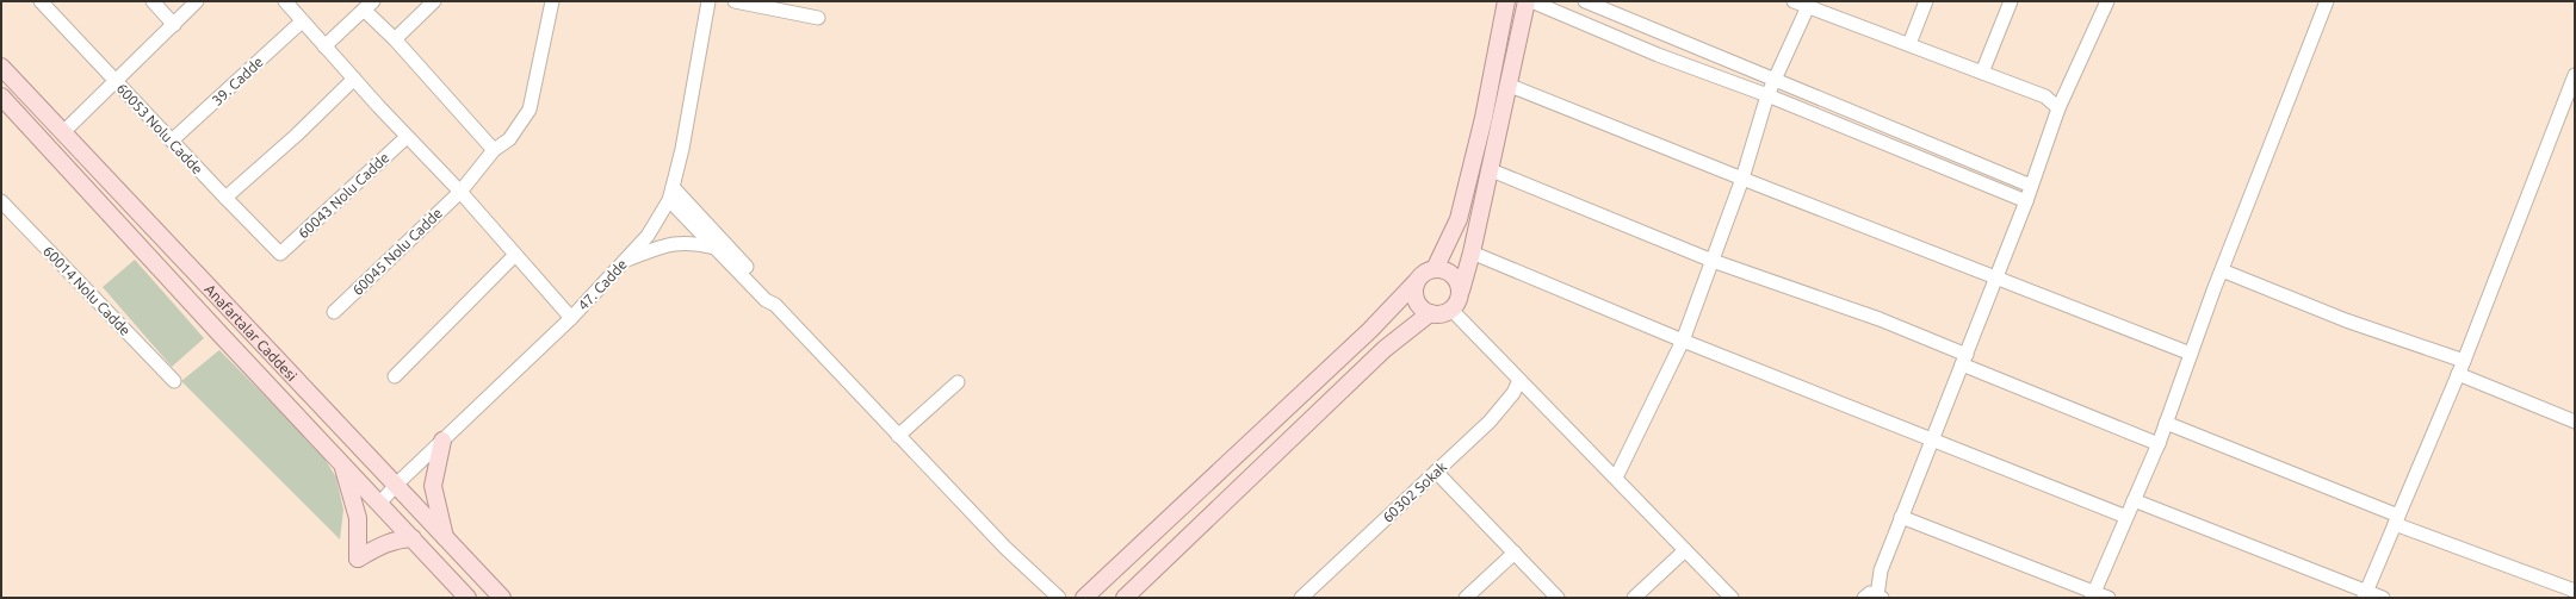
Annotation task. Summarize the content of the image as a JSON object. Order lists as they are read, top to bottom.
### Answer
{
  "streets": {
    "main road": ["Anafartalar Caddesi"],
    "street": [
      "39. Cadde",
      "60053 Nolu Cadde",
      "60043 Nolu Cadde",
      "60045 Nolu Cadde",
      "47. Cadde",
      "60014 Nolu Cadde",
      "60302 Sokak"
    ]
  },
  "crossings": [
    ["39. Cadde", "60053 Nolu Cadde"],
    ["60053 Nolu Cadde", "60043 Nolu Cadde"],
    ["47. Cadde", "Anafartalar Caddesi"]
  ]
}
